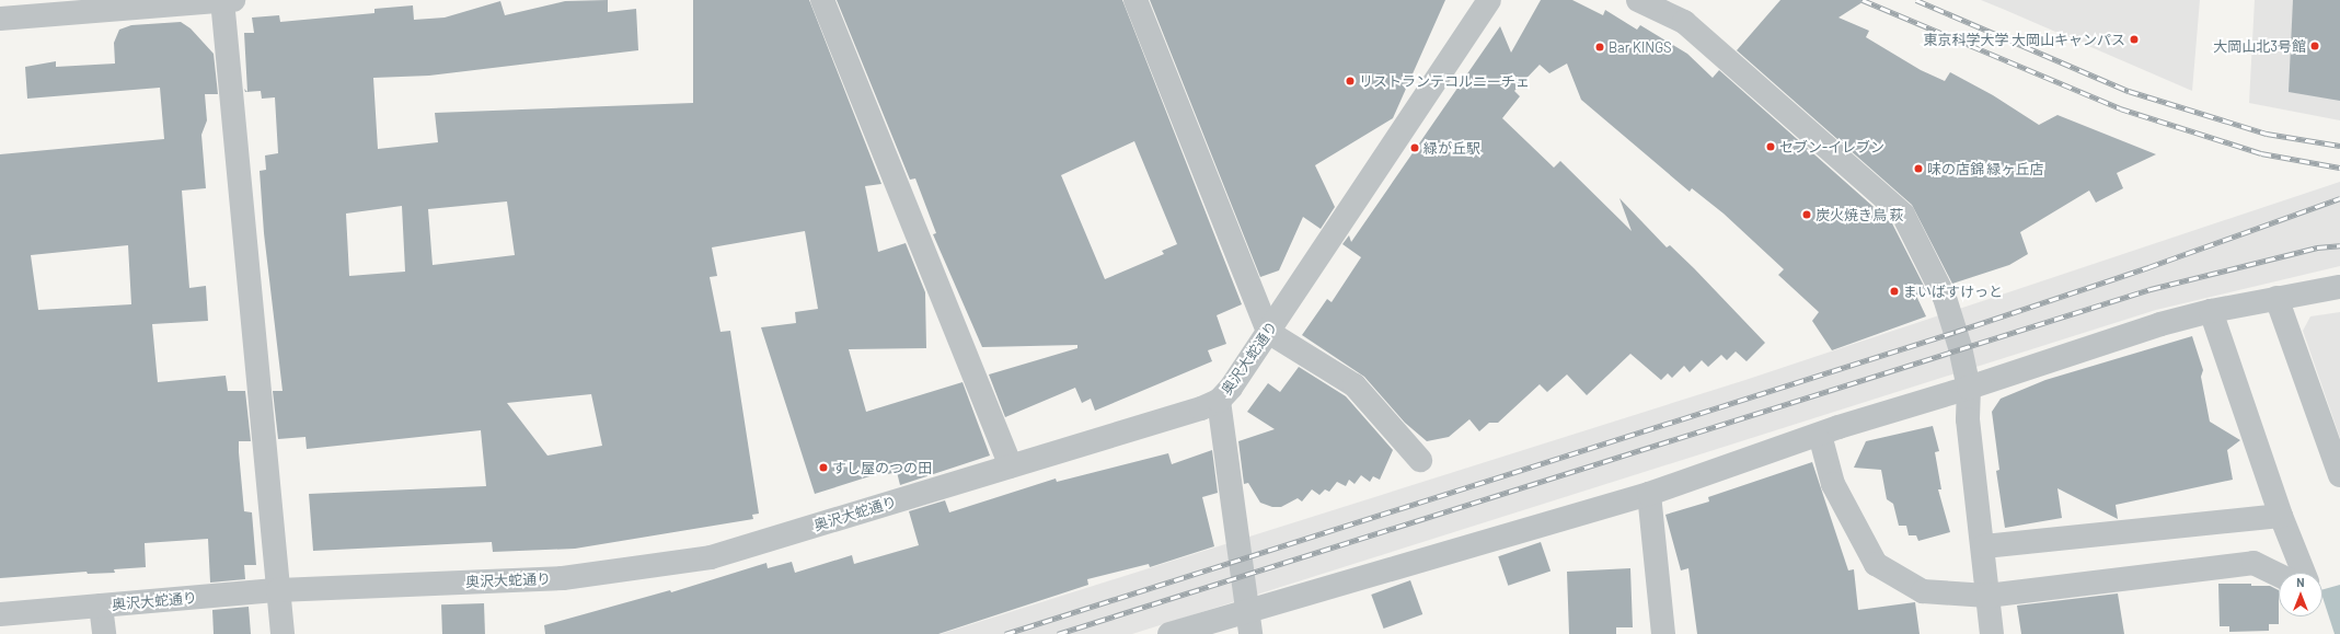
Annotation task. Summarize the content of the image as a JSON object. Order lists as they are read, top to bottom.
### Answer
{
  "streets": {
    "street": ["奥沢大蛇通り"]
  },
  "places": [
    "東京科学大学 大岡山キャンパス",
    "大岡山北3号館",
    "Bar KINGS",
    "リストランテコルニーチェ",
    "セブン-イレブン",
    "緑が丘駅",
    "味の店錦 緑ヶ丘店",
    "炭火焼き鳥 萩",
    "まいばすけっと",
    "すし屋のつの田"
  ],
  "north": "top"
}
